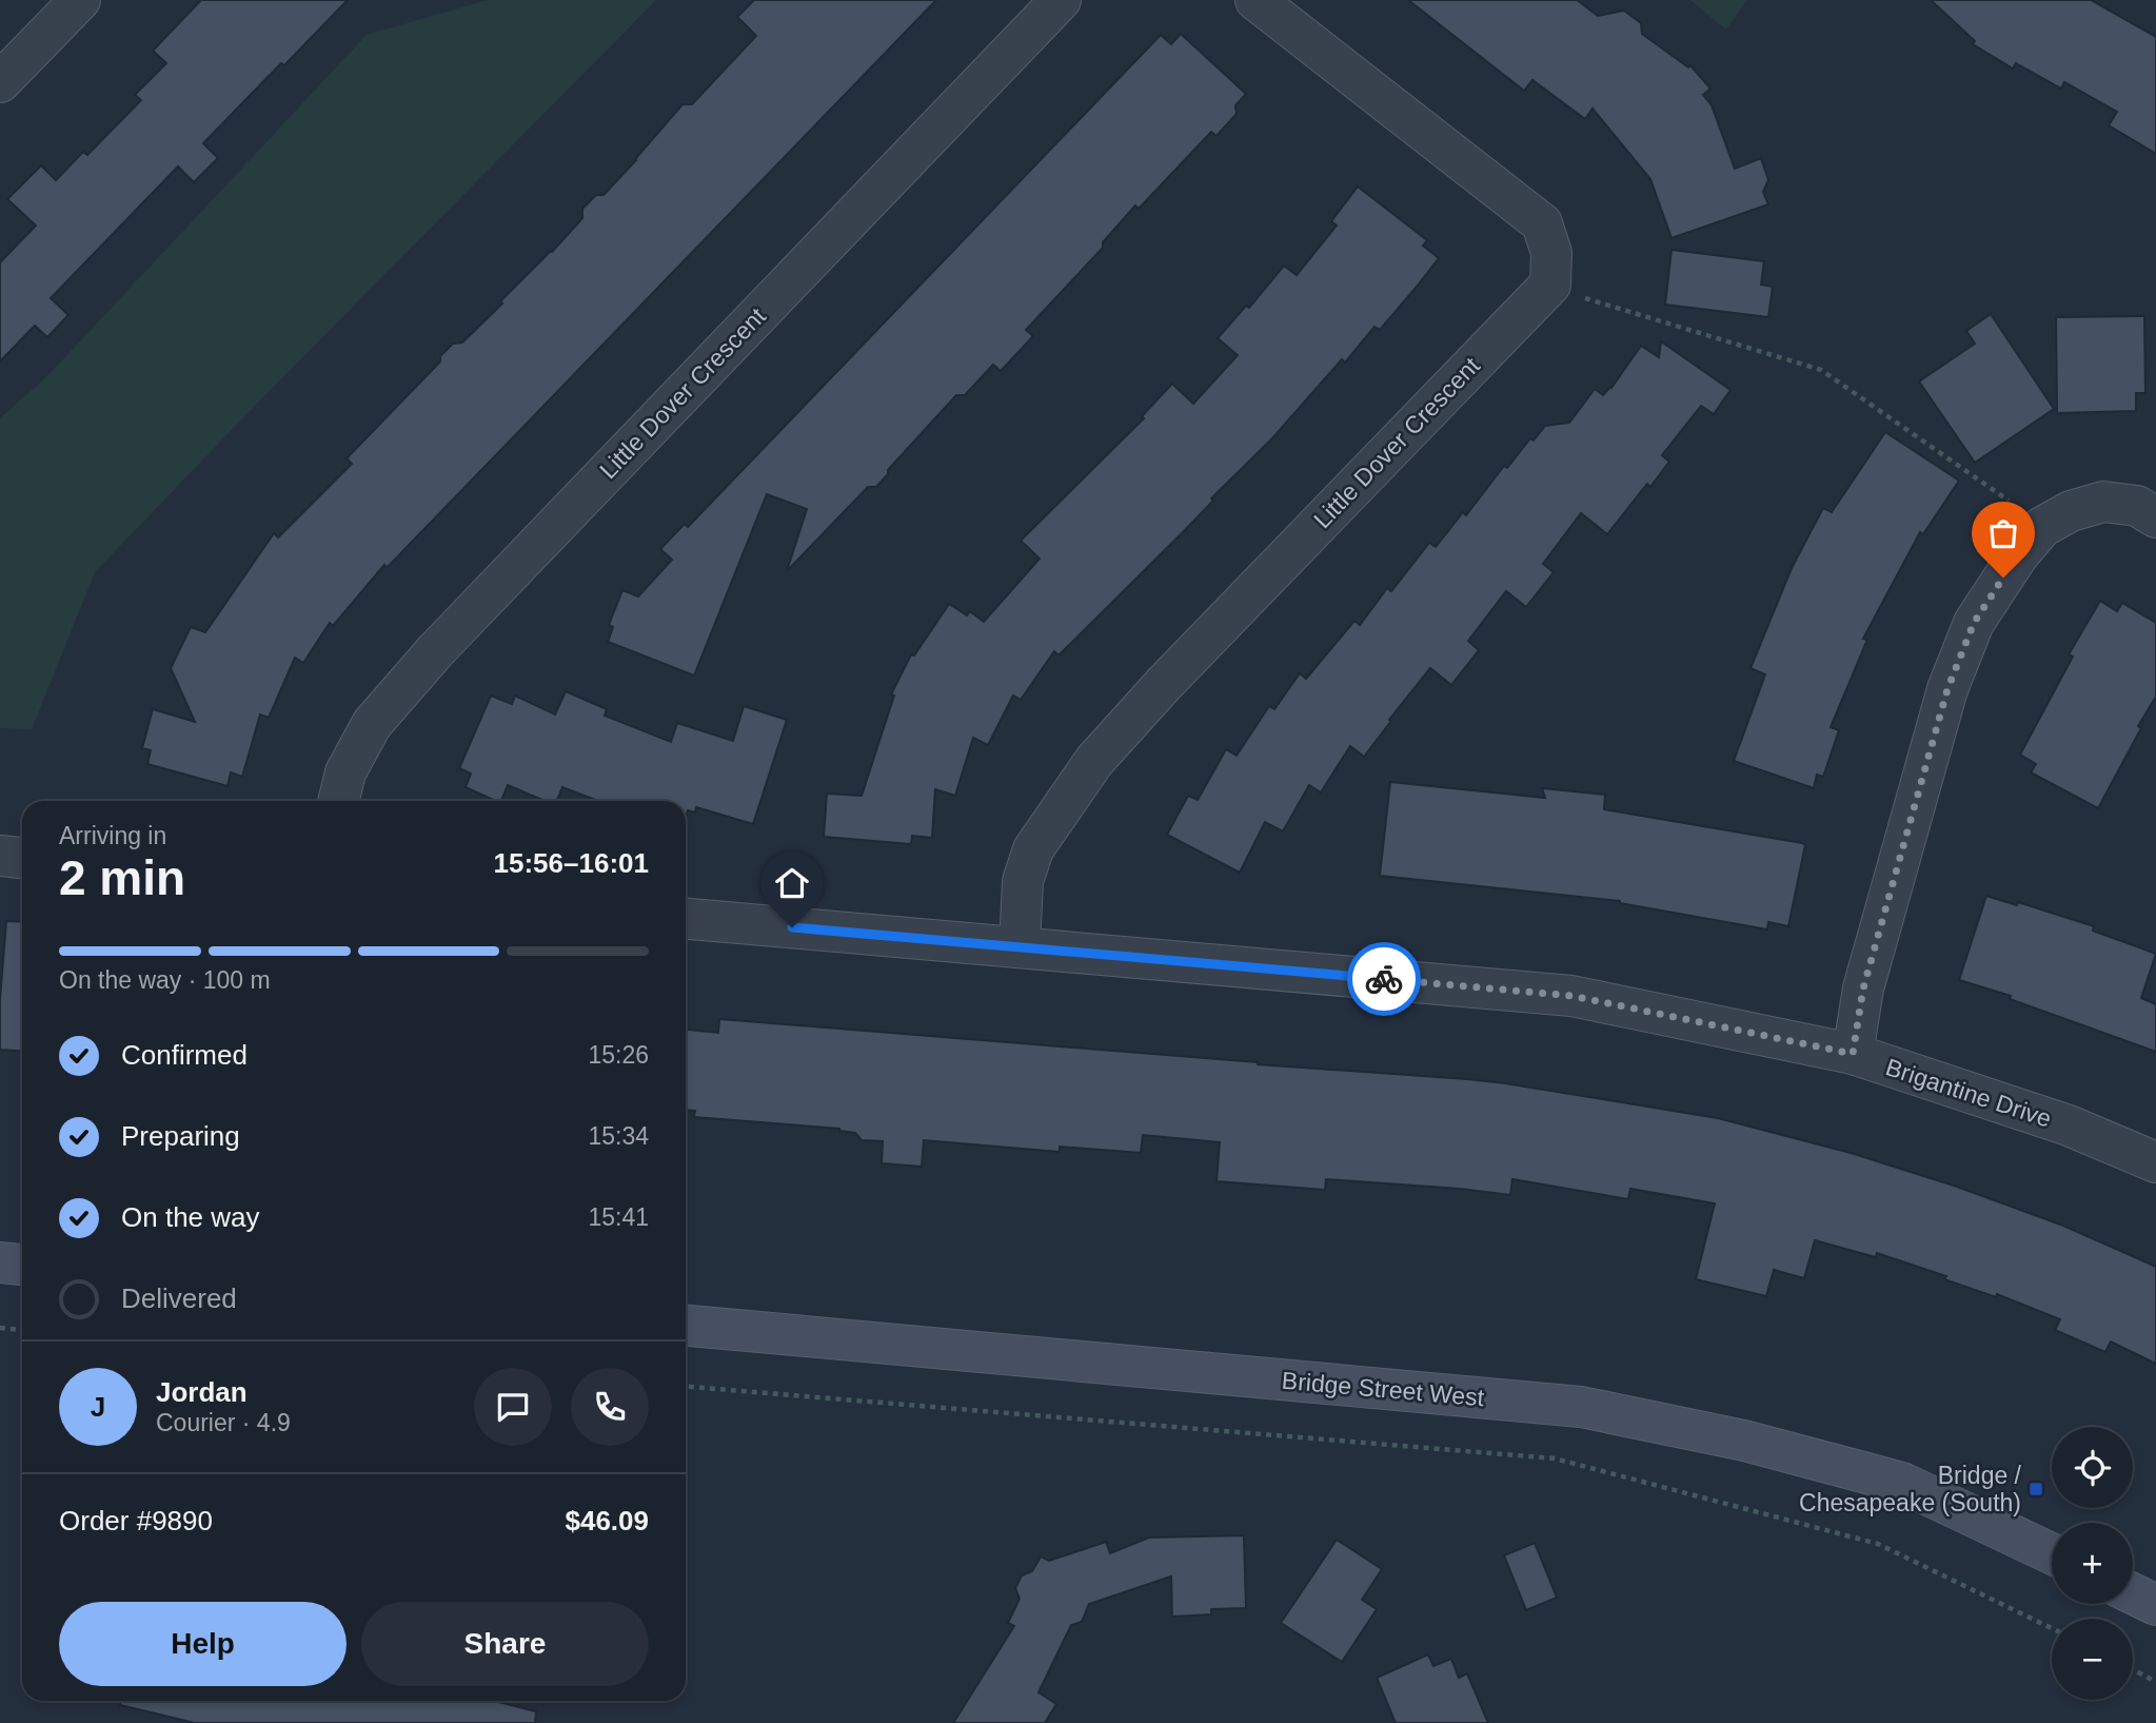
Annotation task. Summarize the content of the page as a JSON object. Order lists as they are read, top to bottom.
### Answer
{
  "streets": {
    "main road": ["Bridge Street West"],
    "street": ["Little Dover Crescent", "Brigantine Drive"]
  },
  "crossings": [
    ["Little Dover Crescent", "Brigantine Drive"]
  ],
  "places": {
    "transit": ["Bridge / Chesapeake (South)"]
  },
  "page": {
    "heading": ["2 min", "Arriving in", "15:56–16:01"],
    "panel": [
      "Jordan",
      "Courier · 4.9",
      "Order #9890",
      "$46.09"
    ],
    "bar": "On the way · 100 m",
    "list": [
      ["Confirmed", "15:26"],
      ["Preparing", "15:34"],
      ["On the way", "15:41"],
      "Delivered"
    ],
    "round": "J",
    "map_buttons": ["+", "−"],
    "buttons": ["Help", "Share"]
  }
}
